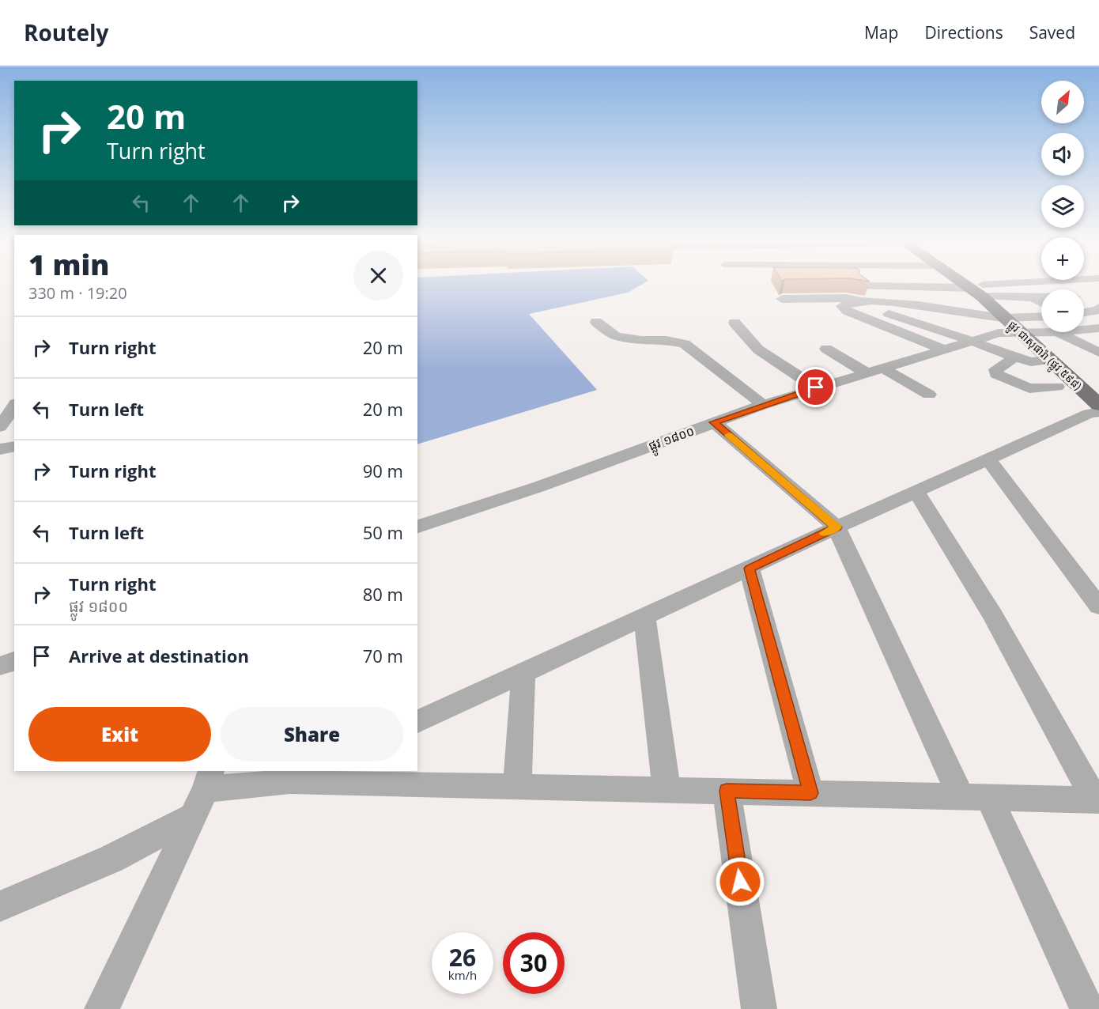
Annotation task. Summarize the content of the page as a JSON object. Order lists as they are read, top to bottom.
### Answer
{
  "streets": {
    "main road": ["ផ្លូវ ជាសុផារ៉ា (ផ្លូវ ៥៩៨)"],
    "street": ["ផ្លូវ ១៨០០"]
  },
  "crossings": [
    ["ផ្លូវ ជាសុផារ៉ា (ផ្លូវ ៥៩៨)", "ផ្លូវ ១៨០០"]
  ],
  "north": "top right",
  "page": {
    "header": "Routely",
    "nav": ["Map", "Directions", "Saved"],
    "map_buttons": ["+", "−"],
    "turn": ["20 m", "Turn right"],
    "heading": ["1 min", "330 m · 19:20"],
    "list": [
      {
        "name": "Turn right",
        "value": "20 m"
      },
      {
        "name": "Turn left",
        "value": "20 m"
      },
      {
        "name": "Turn right",
        "value": "90 m"
      },
      {
        "name": "Turn left",
        "value": "50 m"
      },
      {
        "name": "Turn right",
        "note": "ផ្លូវ ១៨០០",
        "value": "80 m"
      },
      {
        "name": "Arrive at destination",
        "value": "70 m"
      }
    ],
    "buttons": ["Exit", "Share"],
    "speed": "26 km/h",
    "limit": "30"
  }
}
